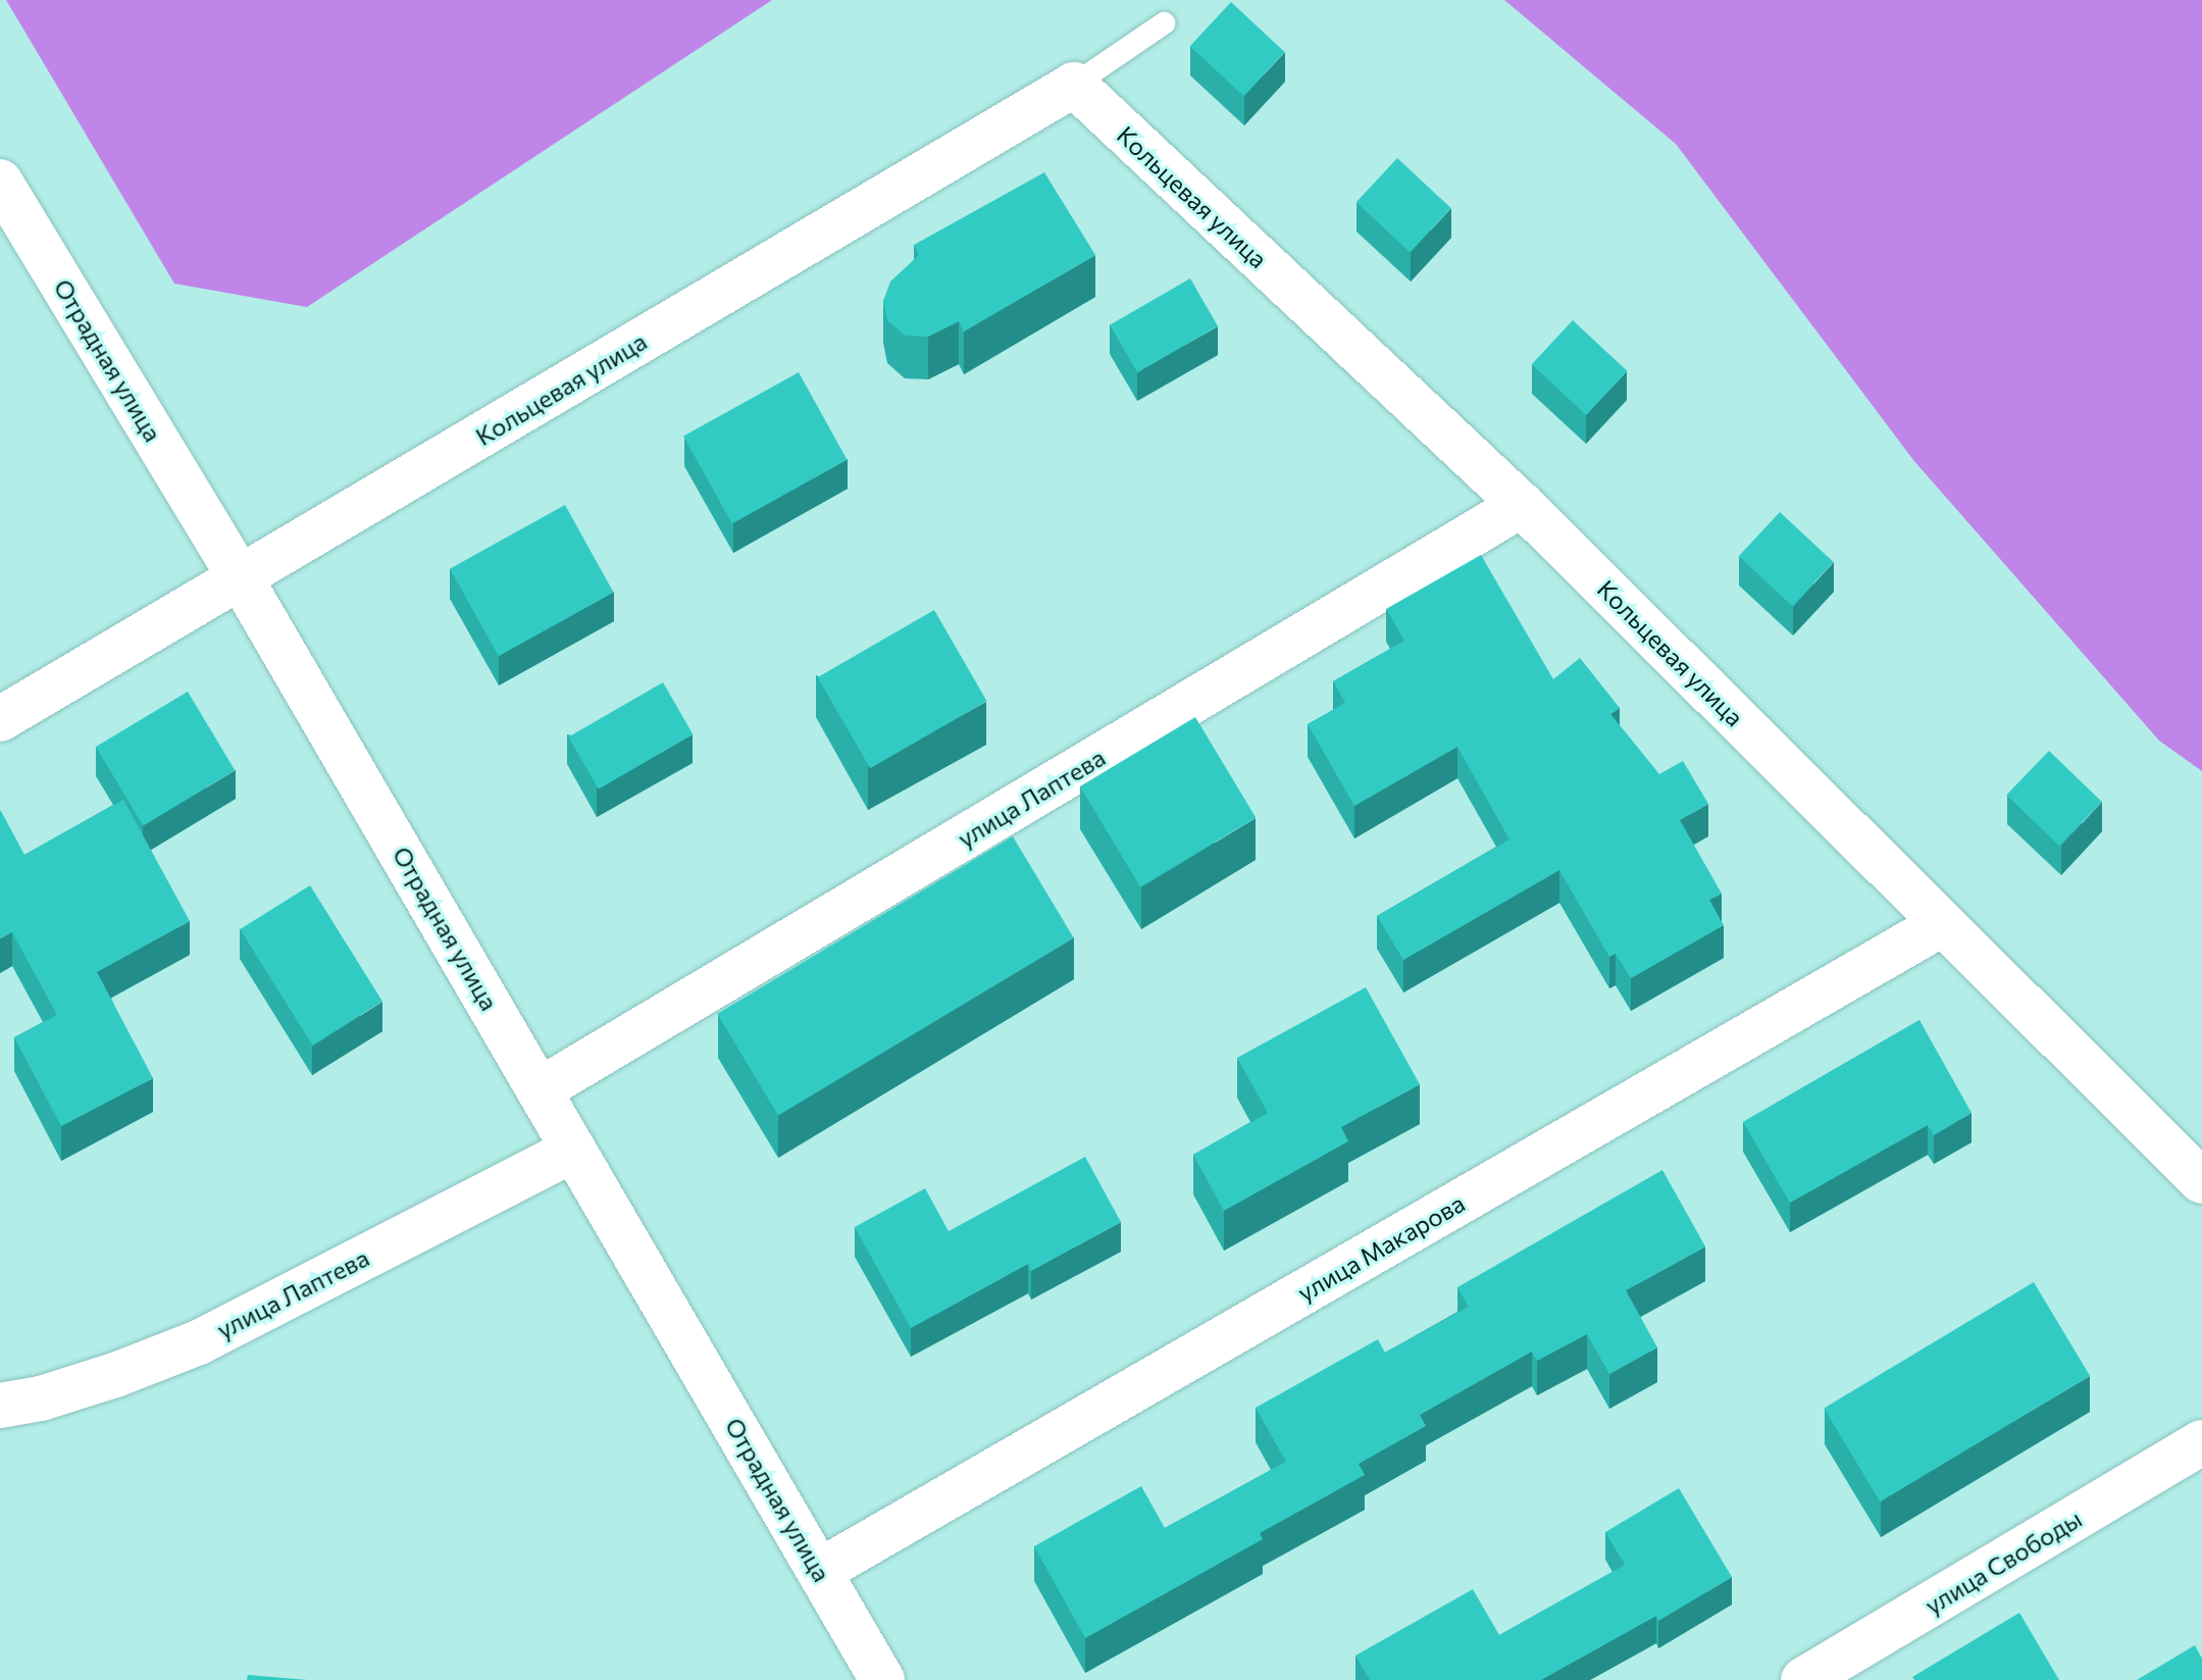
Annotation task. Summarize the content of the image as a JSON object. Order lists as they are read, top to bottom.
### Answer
{
  "streets": {
    "street": [
      "Кольцевая улица",
      "Отрадная улица",
      "улица Лаптева",
      "улица Макарова",
      "улица Свободы"
    ]
  },
  "crossings": [
    ["Кольцевая улица", "Отрадная улица"],
    ["Кольцевая улица", "улица Лаптева"],
    ["Кольцевая улица", "улица Макарова"],
    ["Отрадная улица", "улица Лаптева"],
    ["Отрадная улица", "улица Макарова"]
  ]
}
